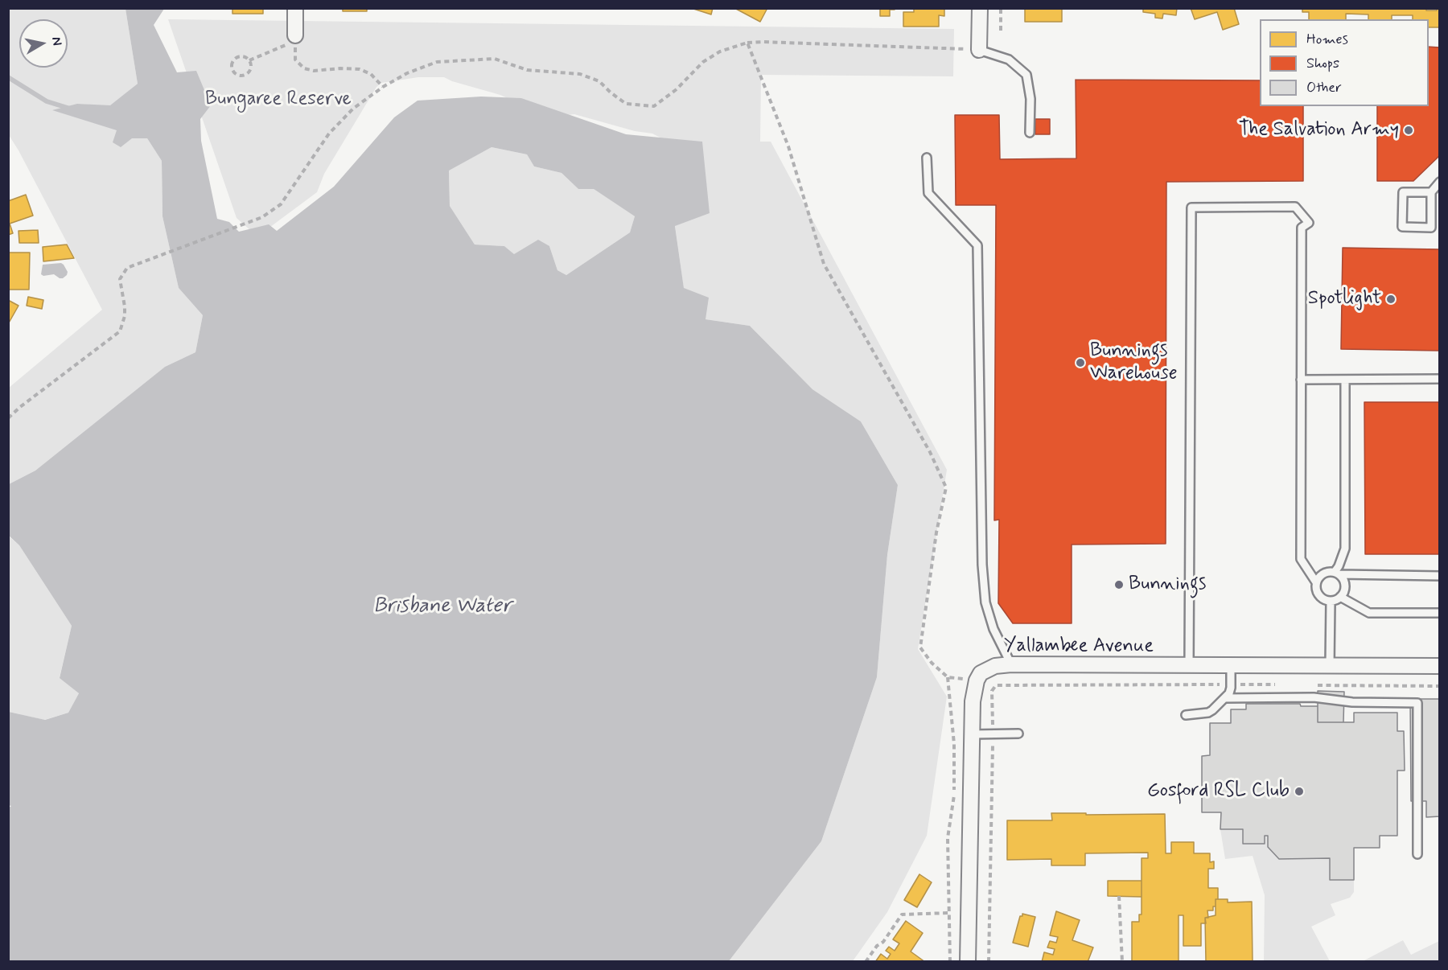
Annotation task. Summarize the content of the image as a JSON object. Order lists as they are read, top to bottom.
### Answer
{
  "streets": {
    "street": ["Yallambee Avenue"]
  },
  "water": ["Brisbane Water"],
  "parks": ["Bungaree Reserve"],
  "places": [
    "The Salvation Army",
    "Spotlight",
    "Bunnings Warehouse",
    "Bunnings",
    "Gosford RSL Club"
  ],
  "legend": ["Homes", "Shops", "Other"],
  "north": "right"
}
